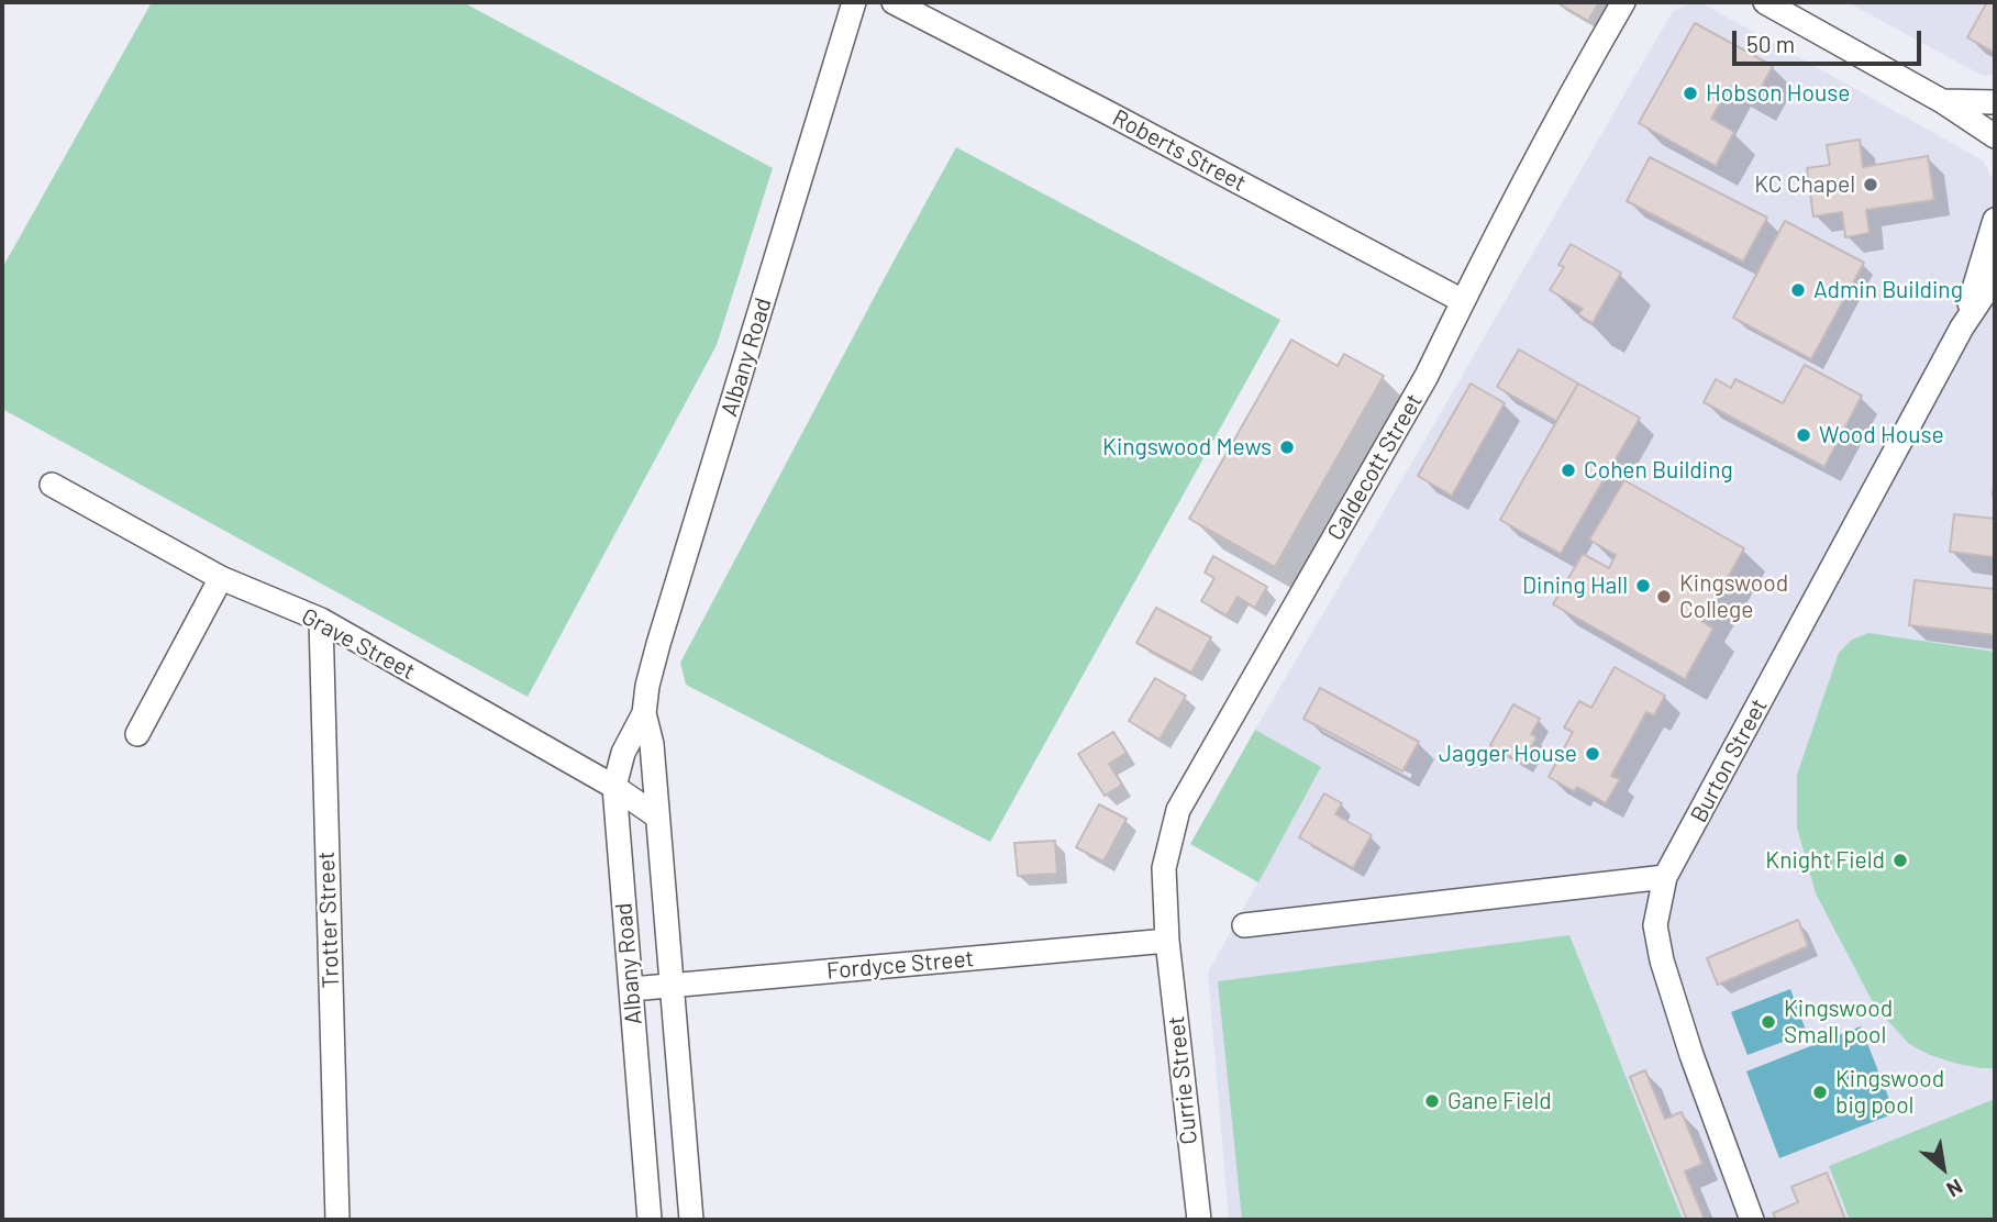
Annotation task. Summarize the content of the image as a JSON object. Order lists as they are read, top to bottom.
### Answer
{
  "streets": {
    "street": [
      "Roberts Street",
      "Albany Road",
      "Caldecott Street",
      "Grave Street",
      "Burton Street",
      "Trotter Street",
      "Fordyce Street",
      "Currie Street"
    ]
  },
  "crossings": [
    ["Roberts Street", "Caldecott Street"],
    ["Albany Road", "Grave Street"],
    ["Albany Road", "Fordyce Street"],
    ["Caldecott Street", "Fordyce Street"],
    ["Caldecott Street", "Currie Street"],
    ["Grave Street", "Trotter Street"],
    ["Fordyce Street", "Currie Street"]
  ],
  "places": [
    "Hobson House",
    "KC Chapel",
    "Admin Building",
    "Wood House",
    "Kingswood Mews",
    "Cohen Building",
    "Dining Hall",
    "Kingswood College",
    "Jagger House",
    "Knight Field",
    "Kingswood Small pool",
    "Kingswood big pool",
    "Gane Field"
  ],
  "scale_bar": "50 m",
  "north": "bottom right"
}
